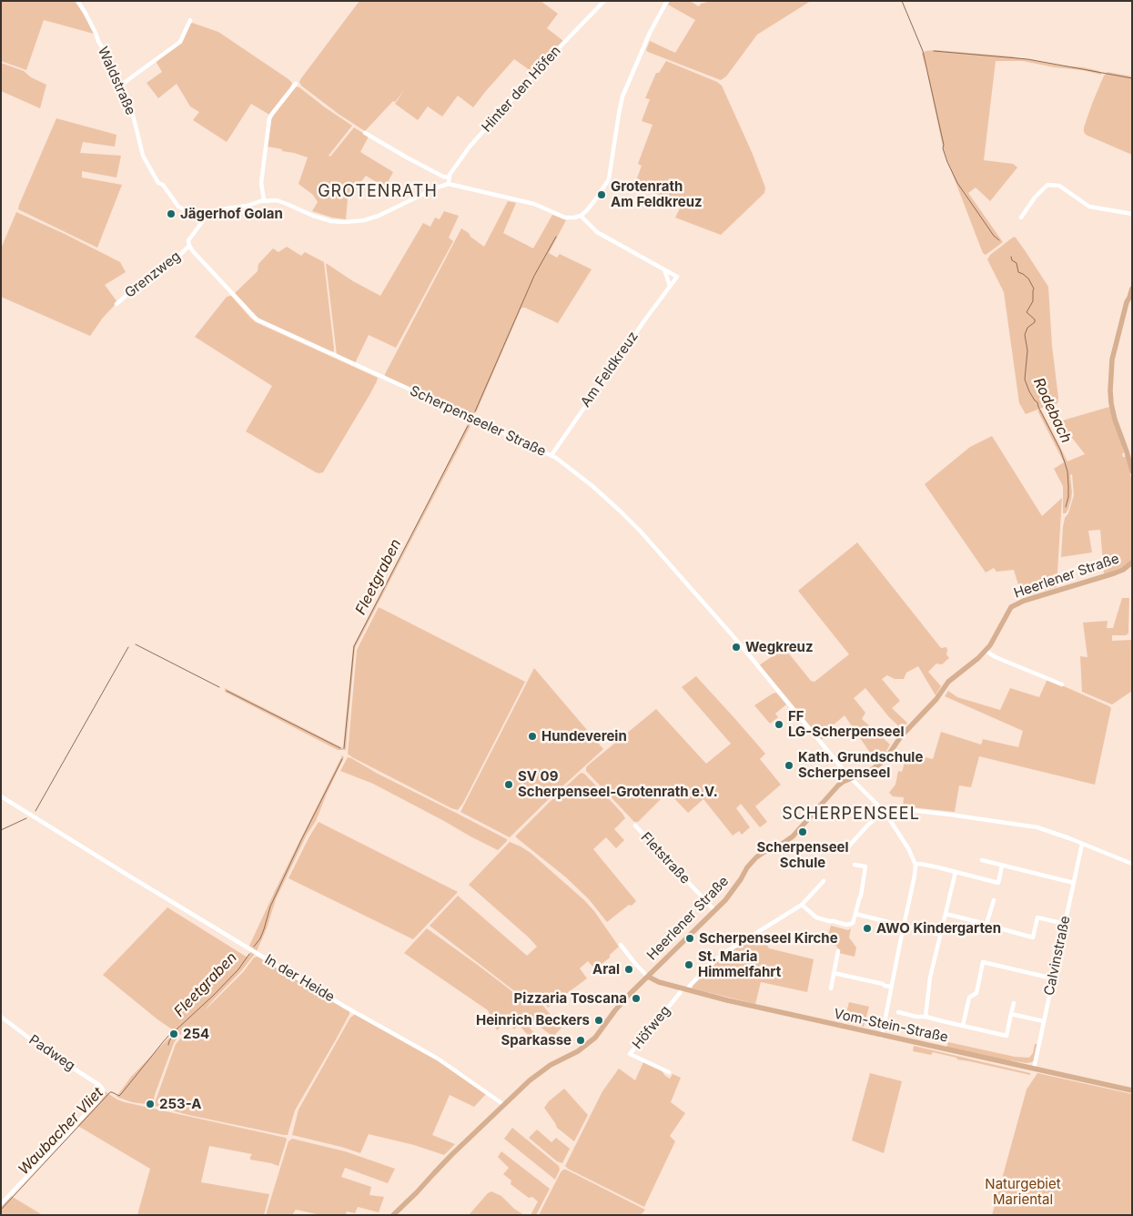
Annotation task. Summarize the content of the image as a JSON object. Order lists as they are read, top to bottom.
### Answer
{
  "streets": {
    "main road": ["Heerlener Straße", "Vom-Stein-Straße"],
    "street": [
      "Waldstraße",
      "Hinter den Höfen",
      "Grenzweg",
      "Am Feldkreuz",
      "Scherpenseeler Straße",
      "Fletstraße",
      "Calvinstraße",
      "In der Heide",
      "Höfweg",
      "Padweg"
    ]
  },
  "crossings": [
    ["Grenzweg", "Scherpenseeler Straße"],
    ["Am Feldkreuz", "Scherpenseeler Straße"],
    ["Scherpenseeler Straße", "Heerlener Straße"],
    ["Heerlener Straße", "Fletstraße"],
    ["Heerlener Straße", "In der Heide"],
    ["Heerlener Straße", "Vom-Stein-Straße"],
    ["Calvinstraße", "Vom-Stein-Straße"],
    ["Vom-Stein-Straße", "Höfweg"]
  ],
  "districts": ["GROTENRATH", "SCHERPENSEEL"],
  "water": ["Rodebach", "Fleetgraben", "Waubacher Vliet"],
  "parks": ["Naturgebiet Mariental"],
  "places": [
    "Grotenrath Am Feldkreuz",
    "Jägerhof Golan",
    "Wegkreuz",
    "FF LG-Scherpenseel",
    "Hundeverein",
    "Kath. Grundschule Scherpenseel",
    "SV 09 Scherpenseel-Grotenrath e.V.",
    "Scherpenseel Schule",
    "AWO Kindergarten",
    "Scherpenseel Kirche",
    "St. Maria Himmelfahrt",
    "Aral",
    "Pizzaria Toscana",
    "Heinrich Beckers",
    "254",
    "Sparkasse",
    "253-A"
  ]
}
